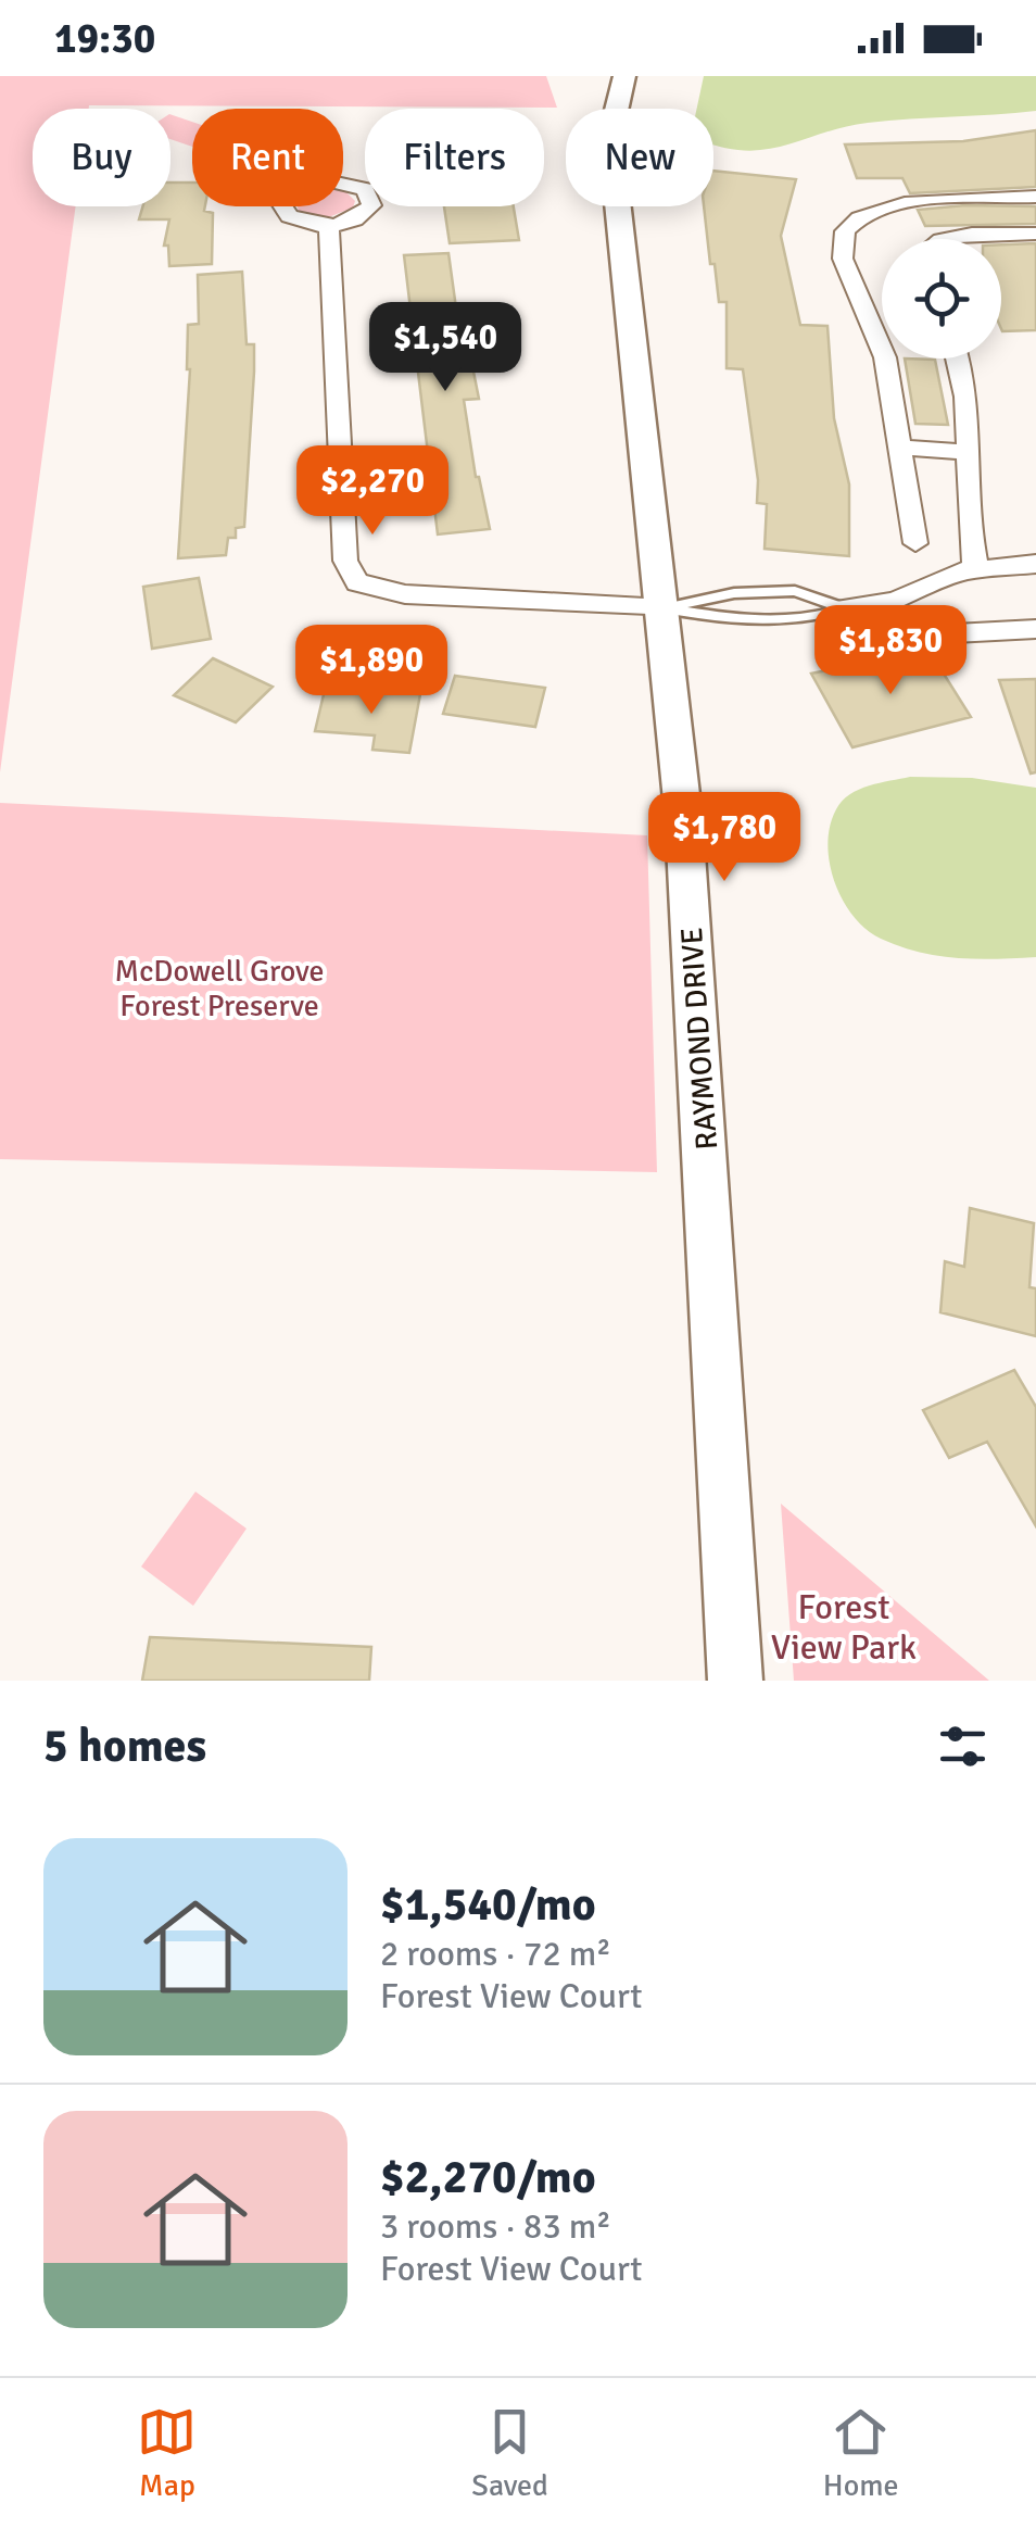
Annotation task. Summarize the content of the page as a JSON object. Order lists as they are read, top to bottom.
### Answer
{
  "streets": {
    "street": ["RAYMOND DRIVE"]
  },
  "parks": ["McDowell Grove Forest Preserve", "Forest View Park"],
  "page": {
    "status": "19:30",
    "chip": [
      "Buy",
      "Rent",
      "Filters",
      "New"
    ],
    "price": [
      "$1,540",
      "$2,270",
      "$1,830",
      "$1,890",
      "$1,780"
    ],
    "heading": "5 homes",
    "list": [
      {
        "name": "$1,540/mo",
        "note": "2 rooms · 72 m² · Forest View Court"
      },
      {
        "name": "$2,270/mo",
        "note": "3 rooms · 83 m² · Forest View Court"
      }
    ],
    "tabs": ["Map", "Saved", "Home"]
  }
}
